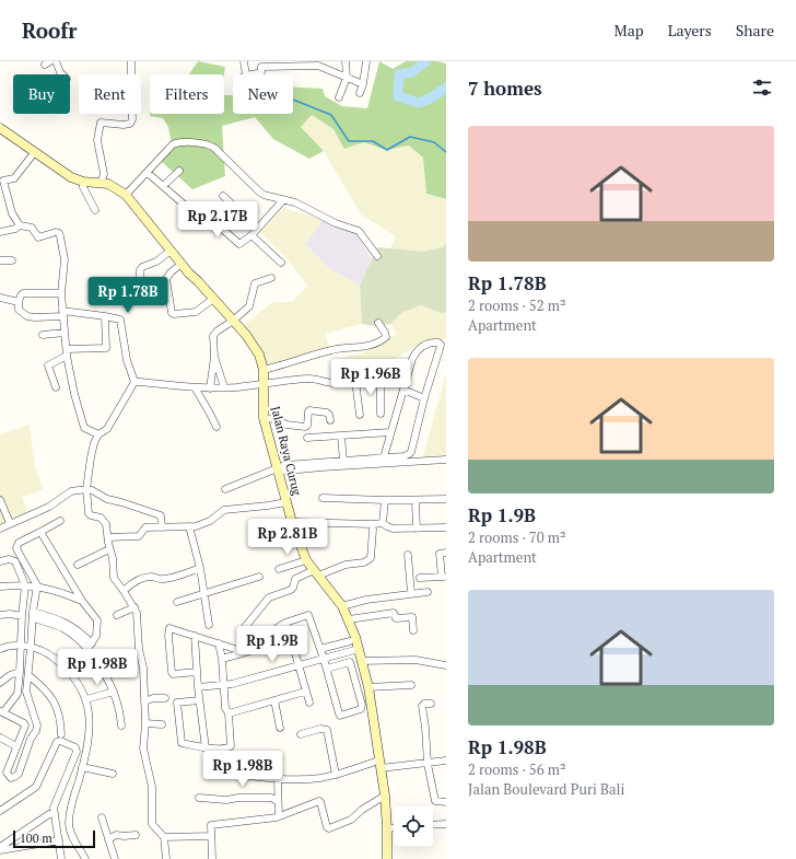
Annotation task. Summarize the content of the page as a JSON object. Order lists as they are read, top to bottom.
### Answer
{
  "streets": {
    "main road": ["Jalan Raya Curug"]
  },
  "scale_bar": "100 m",
  "page": {
    "header": "Roofr",
    "nav": ["Map", "Layers", "Share"],
    "heading": "7 homes",
    "chip": [
      "Buy",
      "Rent",
      "Filters",
      "New"
    ],
    "list": [
      {
        "name": "Rp 1.78B",
        "note": "2 rooms · 52 m² · Apartment"
      },
      {
        "name": "Rp 1.9B",
        "note": "2 rooms · 70 m² · Apartment"
      },
      {
        "name": "Rp 1.98B",
        "note": "2 rooms · 56 m² · Jalan Boulevard Puri Bali"
      }
    ],
    "price": [
      "Rp 2.17B",
      "Rp 1.78B",
      "Rp 1.96B",
      "Rp 2.81B",
      "Rp 1.9B",
      "Rp 1.98B",
      "Rp 1.98B"
    ],
    "scale": "100 m"
  }
}
